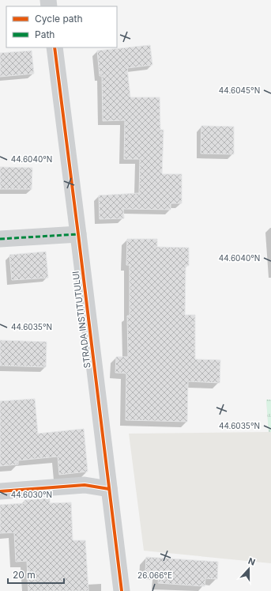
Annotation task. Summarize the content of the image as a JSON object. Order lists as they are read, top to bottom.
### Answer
{
  "streets": {
    "street": ["STRADA INSTITUTULUI"]
  },
  "legend": ["Cycle path", "Path"],
  "scale_bar": "20 m",
  "north": "top",
  "coordinates": [
    "44.6045°N",
    "44.6040°N",
    "44.6035°N",
    "44.6030°N",
    "26.066°E"
  ]
}
